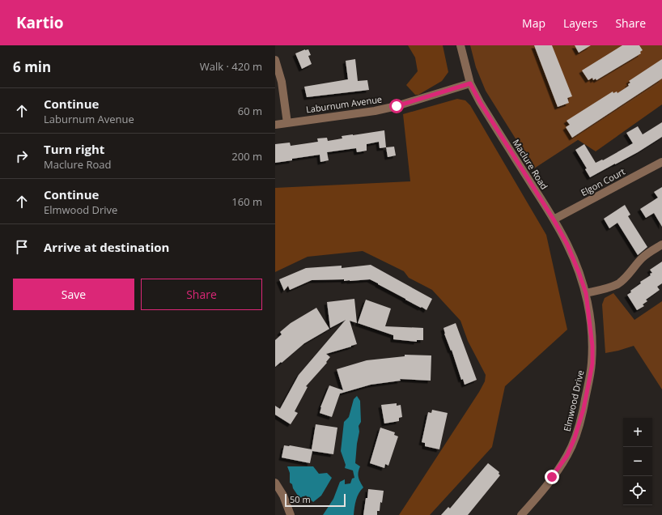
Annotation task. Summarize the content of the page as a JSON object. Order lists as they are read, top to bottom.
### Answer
{
  "streets": {
    "street": [
      "Laburnum Avenue",
      "Maclure Road",
      "Elgon Court",
      "Elmwood Drive"
    ]
  },
  "crossings": [
    ["Laburnum Avenue", "Maclure Road"],
    ["Maclure Road", "Elgon Court"],
    ["Maclure Road", "Elmwood Drive"]
  ],
  "scale_bar": "50 m",
  "page": {
    "header": "Kartio",
    "nav": ["Map", "Layers", "Share"],
    "heading": ["6 min", "Walk · 420 m"],
    "list": [
      ["Continue", "Laburnum Avenue", "60 m"],
      ["Turn right", "Maclure Road", "200 m"],
      ["Continue", "Elmwood Drive", "160 m"],
      "Arrive at destination"
    ],
    "buttons": ["Save", "Share"],
    "map_buttons": ["+", "−"],
    "scale": "50 m"
  }
}
